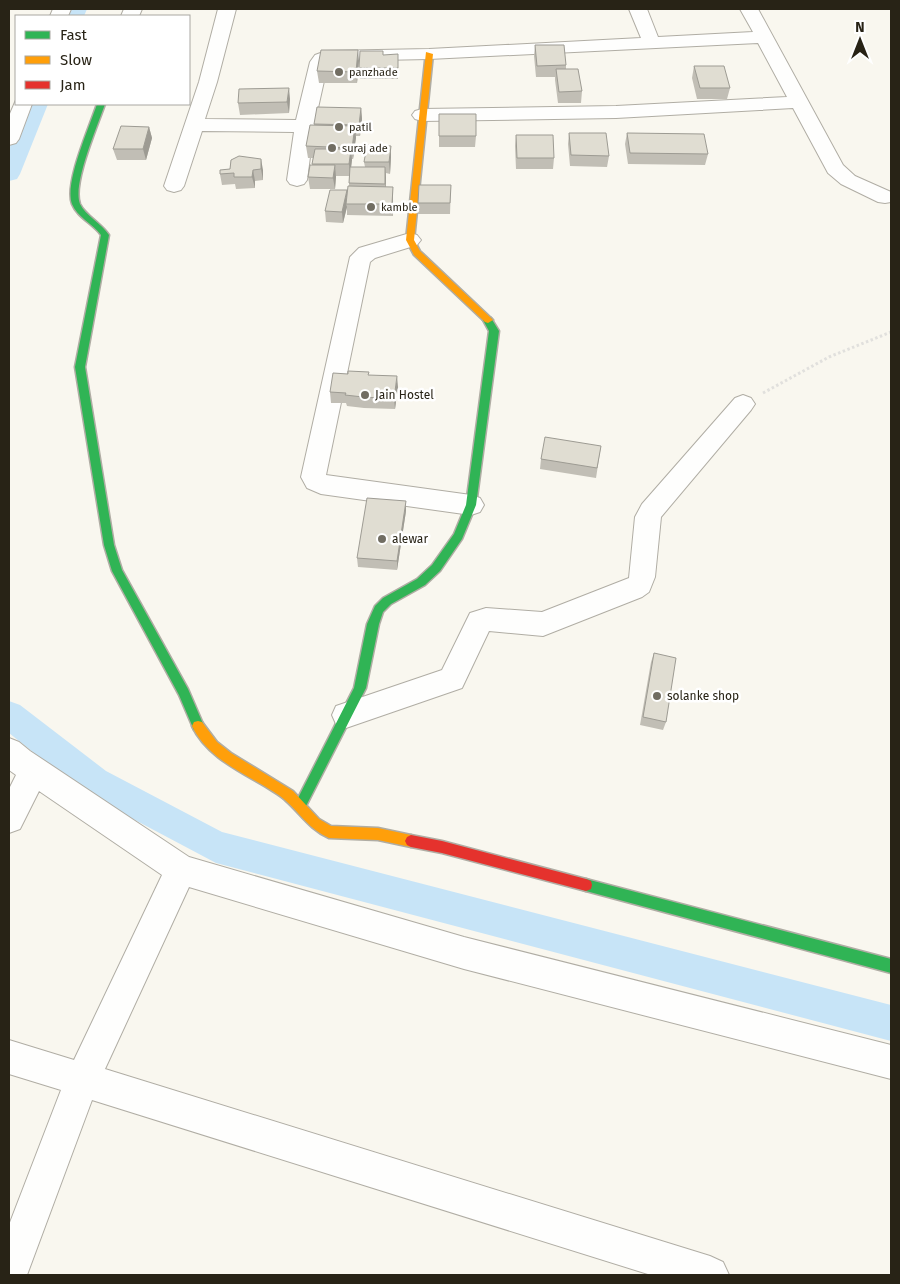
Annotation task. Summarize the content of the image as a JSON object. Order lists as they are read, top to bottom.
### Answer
{
  "places": [
    "panzhade",
    "patil",
    "suraj ade",
    "kamble",
    "Jain Hostel",
    "alewar",
    "solanke shop"
  ],
  "legend": ["Fast", "Slow", "Jam"],
  "north": "top"
}
